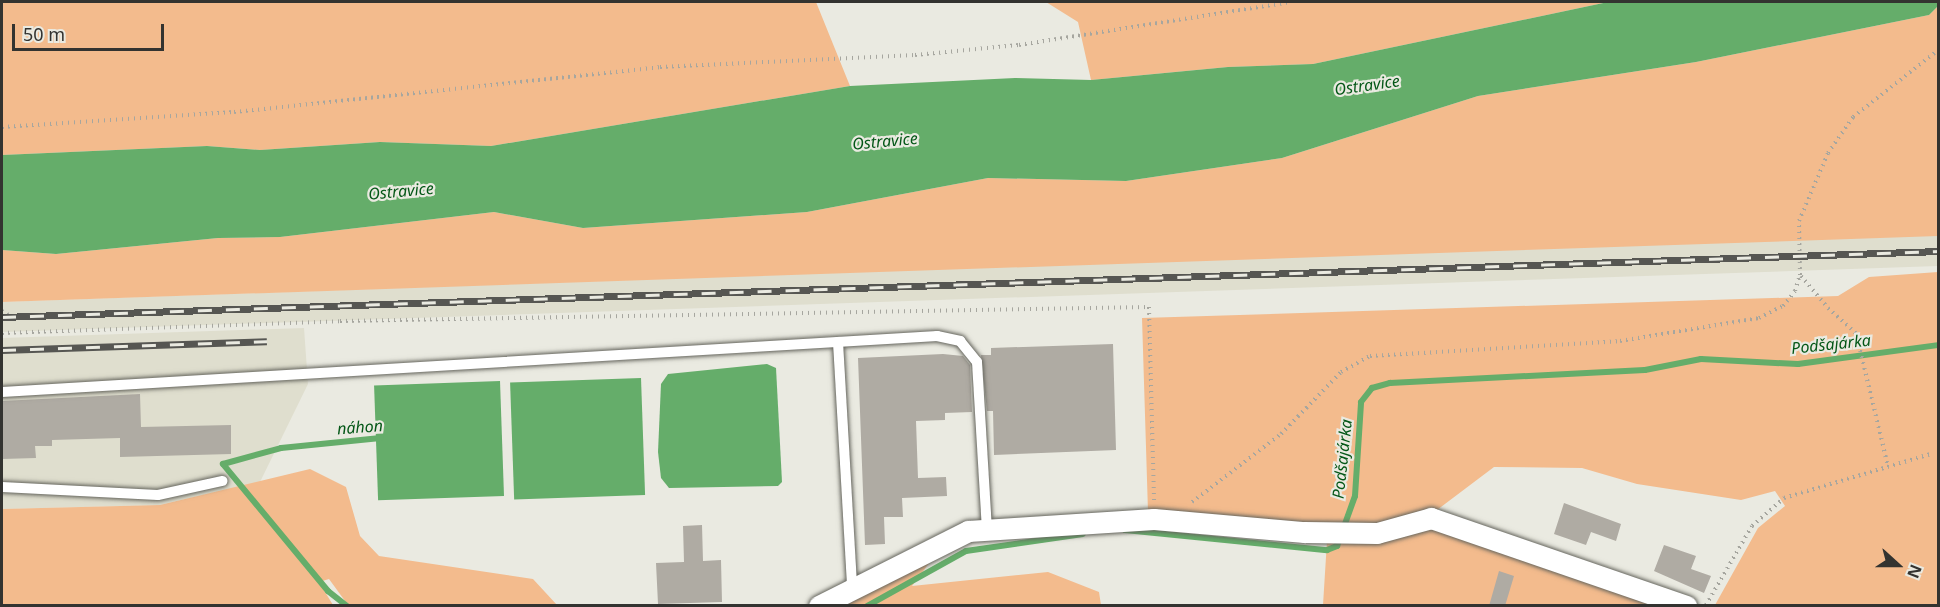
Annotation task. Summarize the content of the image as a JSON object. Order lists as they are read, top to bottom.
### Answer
{
  "water": ["Ostravice", "Podšajárka", "náhon"],
  "scale_bar": "50 m",
  "north": "right"
}
